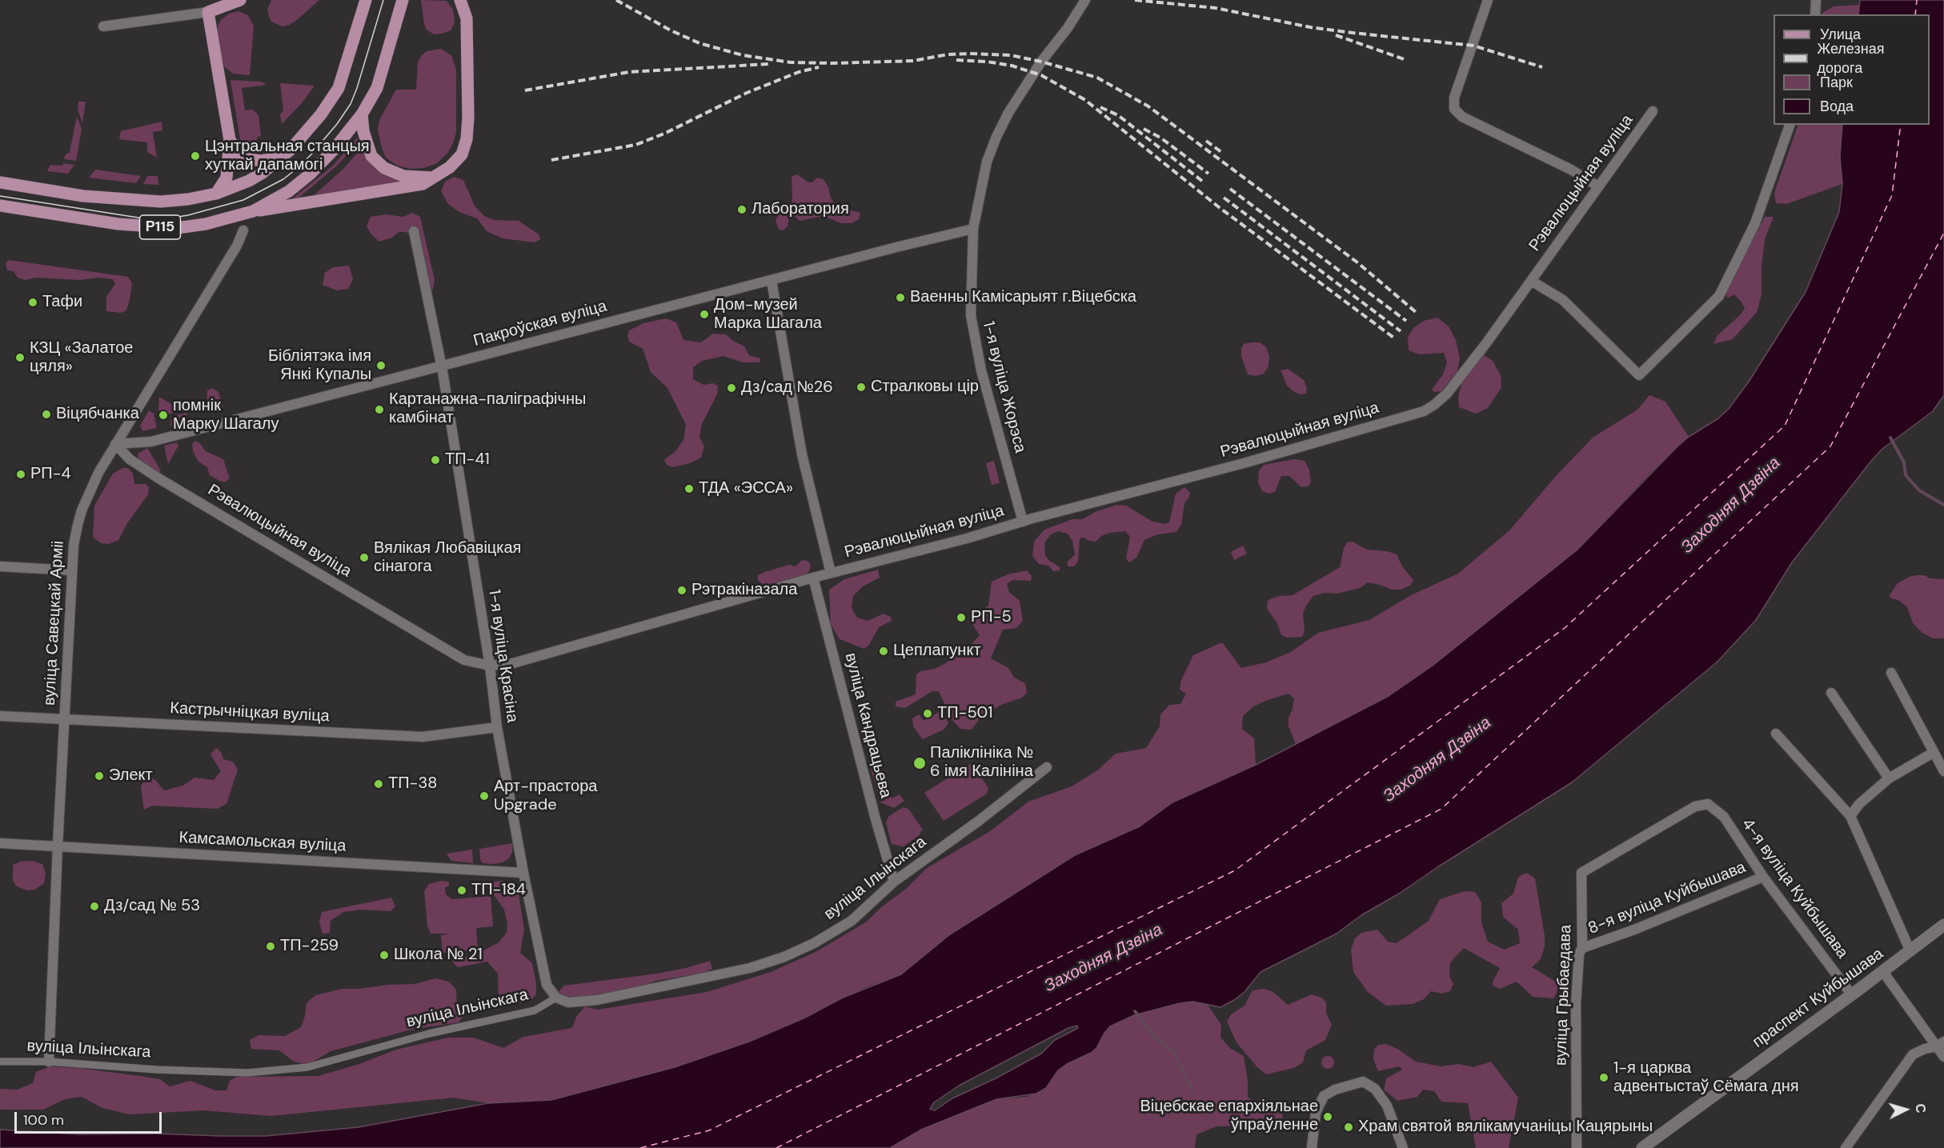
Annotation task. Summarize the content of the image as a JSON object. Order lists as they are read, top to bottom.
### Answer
{
  "streets": {
    "main road": ["Р115"],
    "street": [
      "Рэвалюцыйная вуліца",
      "Пакроўская вуліца",
      "1-я вуліца Жорэса",
      "вуліца Савецкай Арміі",
      "1-я вуліца Красіна",
      "Кастрычніцкая вуліца",
      "вуліца Кандрацьева",
      "Камсамольская вуліца",
      "вуліца Ільінскага",
      "4-я вуліца Куйбышава",
      "8-я вуліца Куйбышава",
      "вуліца Грыбаедава",
      "праспект Куйбышава"
    ]
  },
  "crossings": [
    ["Рэвалюцыйная вуліца", "Пакроўская вуліца"],
    ["Рэвалюцыйная вуліца", "1-я вуліца Жорэса"],
    ["Рэвалюцыйная вуліца", "вуліца Савецкай Арміі"],
    ["Рэвалюцыйная вуліца", "1-я вуліца Красіна"],
    ["Рэвалюцыйная вуліца", "вуліца Кандрацьева"],
    ["Пакроўская вуліца", "1-я вуліца Жорэса"],
    ["Пакроўская вуліца", "вуліца Савецкай Арміі"],
    ["Пакроўская вуліца", "1-я вуліца Красіна"],
    ["вуліца Савецкай Арміі", "Кастрычніцкая вуліца"],
    ["вуліца Савецкай Арміі", "Камсамольская вуліца"],
    ["вуліца Савецкай Арміі", "вуліца Ільінскага"],
    ["1-я вуліца Красіна", "Кастрычніцкая вуліца"],
    ["1-я вуліца Красіна", "Камсамольская вуліца"],
    ["1-я вуліца Красіна", "вуліца Ільінскага"],
    ["вуліца Кандрацьева", "вуліца Ільінскага"],
    ["4-я вуліца Куйбышава", "8-я вуліца Куйбышава"],
    ["4-я вуліца Куйбышава", "вуліца Грыбаедава"],
    ["4-я вуліца Куйбышава", "праспект Куйбышава"],
    ["8-я вуліца Куйбышава", "вуліца Грыбаедава"]
  ],
  "water": ["Заходняя Дзвіна"],
  "places": [
    "Цэнтральная станцыя хуткай дапамогі",
    "Лаборатория",
    "Ваенны Камісарыят г.Віцебска",
    "Тафи",
    "Дом-музей Марка Шагала",
    "КЗЦ «Залатое цяля»",
    "Бібліятэка імя Янкі Купалы",
    "Стралковы цір",
    "Дз/сад №26",
    "Картанажна-паліграфічны камбінат",
    "Віцябчанка",
    "помнік Марку Шагалу",
    "ТП-41",
    "РП-4",
    "ТДА «ЭССА»",
    "Вялікая Любавіцкая сінагога",
    "Рэтракіназала",
    "РП-5",
    "Цеплапункт",
    "ТП-501",
    "Паліклініка № 6 імя Калініна",
    "Элект",
    "ТП-38",
    "Арт-прастора Upgrade",
    "ТП-184",
    "Дз/сад № 53",
    "ТП-259",
    "Школа № 21",
    "1-я царква адвентыстаў Сёмага дня",
    "Віцебскае епархіяльнае ўпраўленне",
    "Храм святой вялікамучаніцы Кацярыны"
  ],
  "legend": [
    "Улица",
    "Железная дорога",
    "Парк",
    "Вода"
  ],
  "scale_bar": "100 m",
  "north": "right"
}
